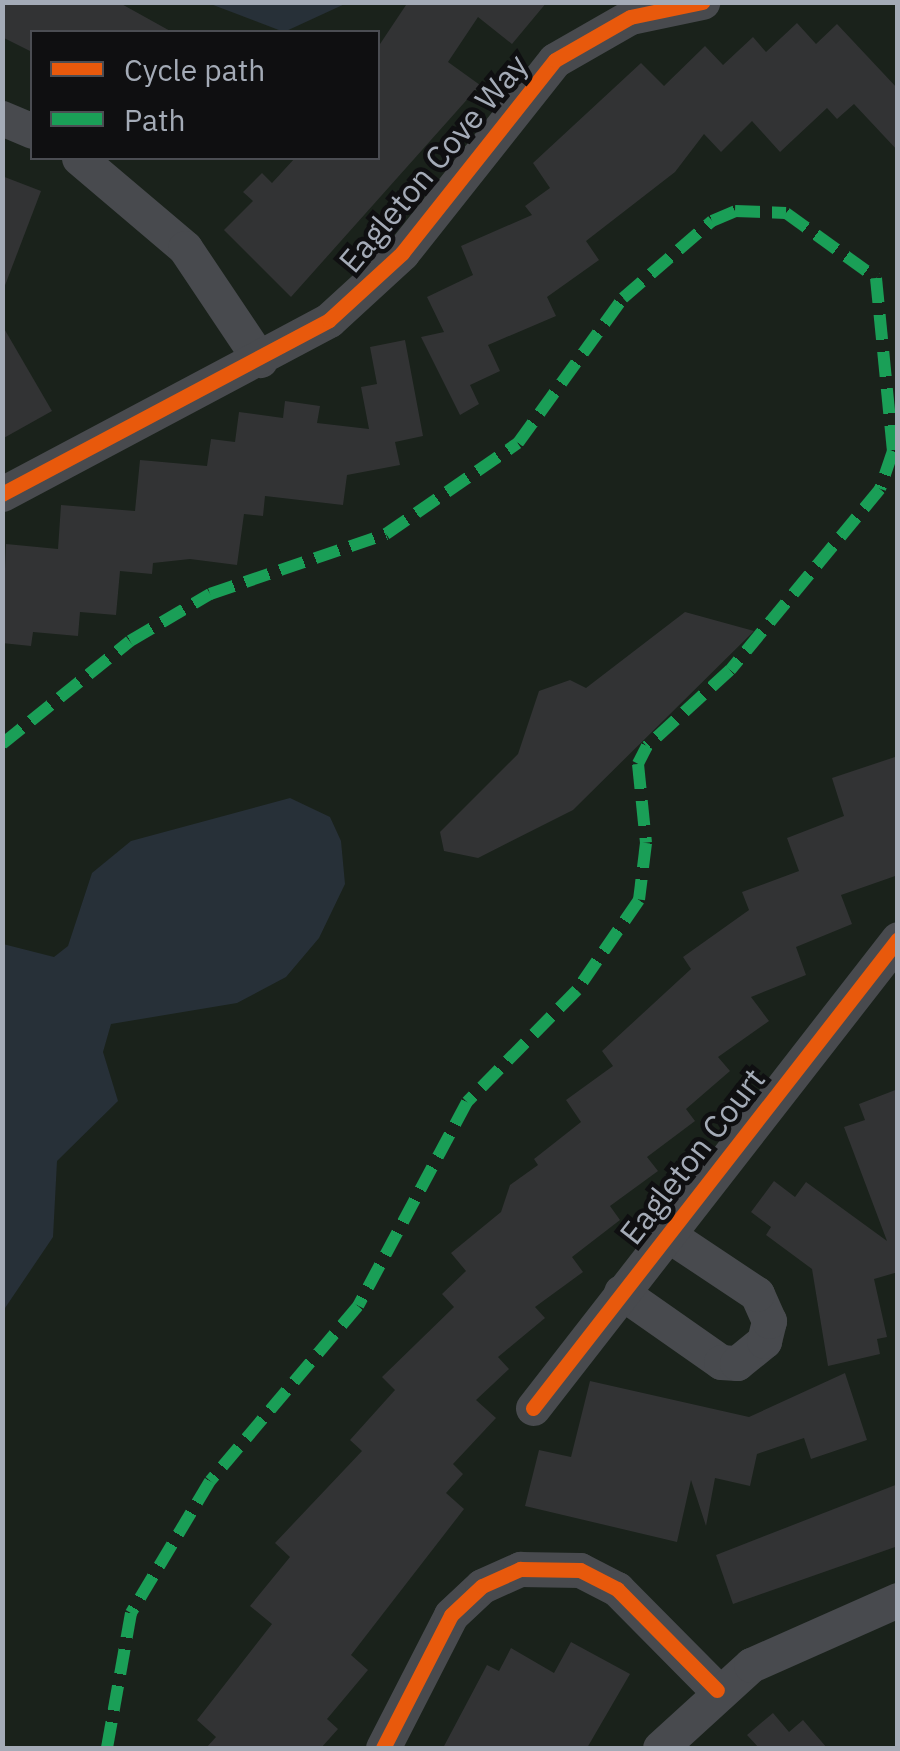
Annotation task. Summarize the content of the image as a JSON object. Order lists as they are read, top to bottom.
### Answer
{
  "streets": {
    "street": ["Eagleton Cove Way", "Eagleton Court"]
  },
  "legend": ["Cycle path", "Path"]
}
